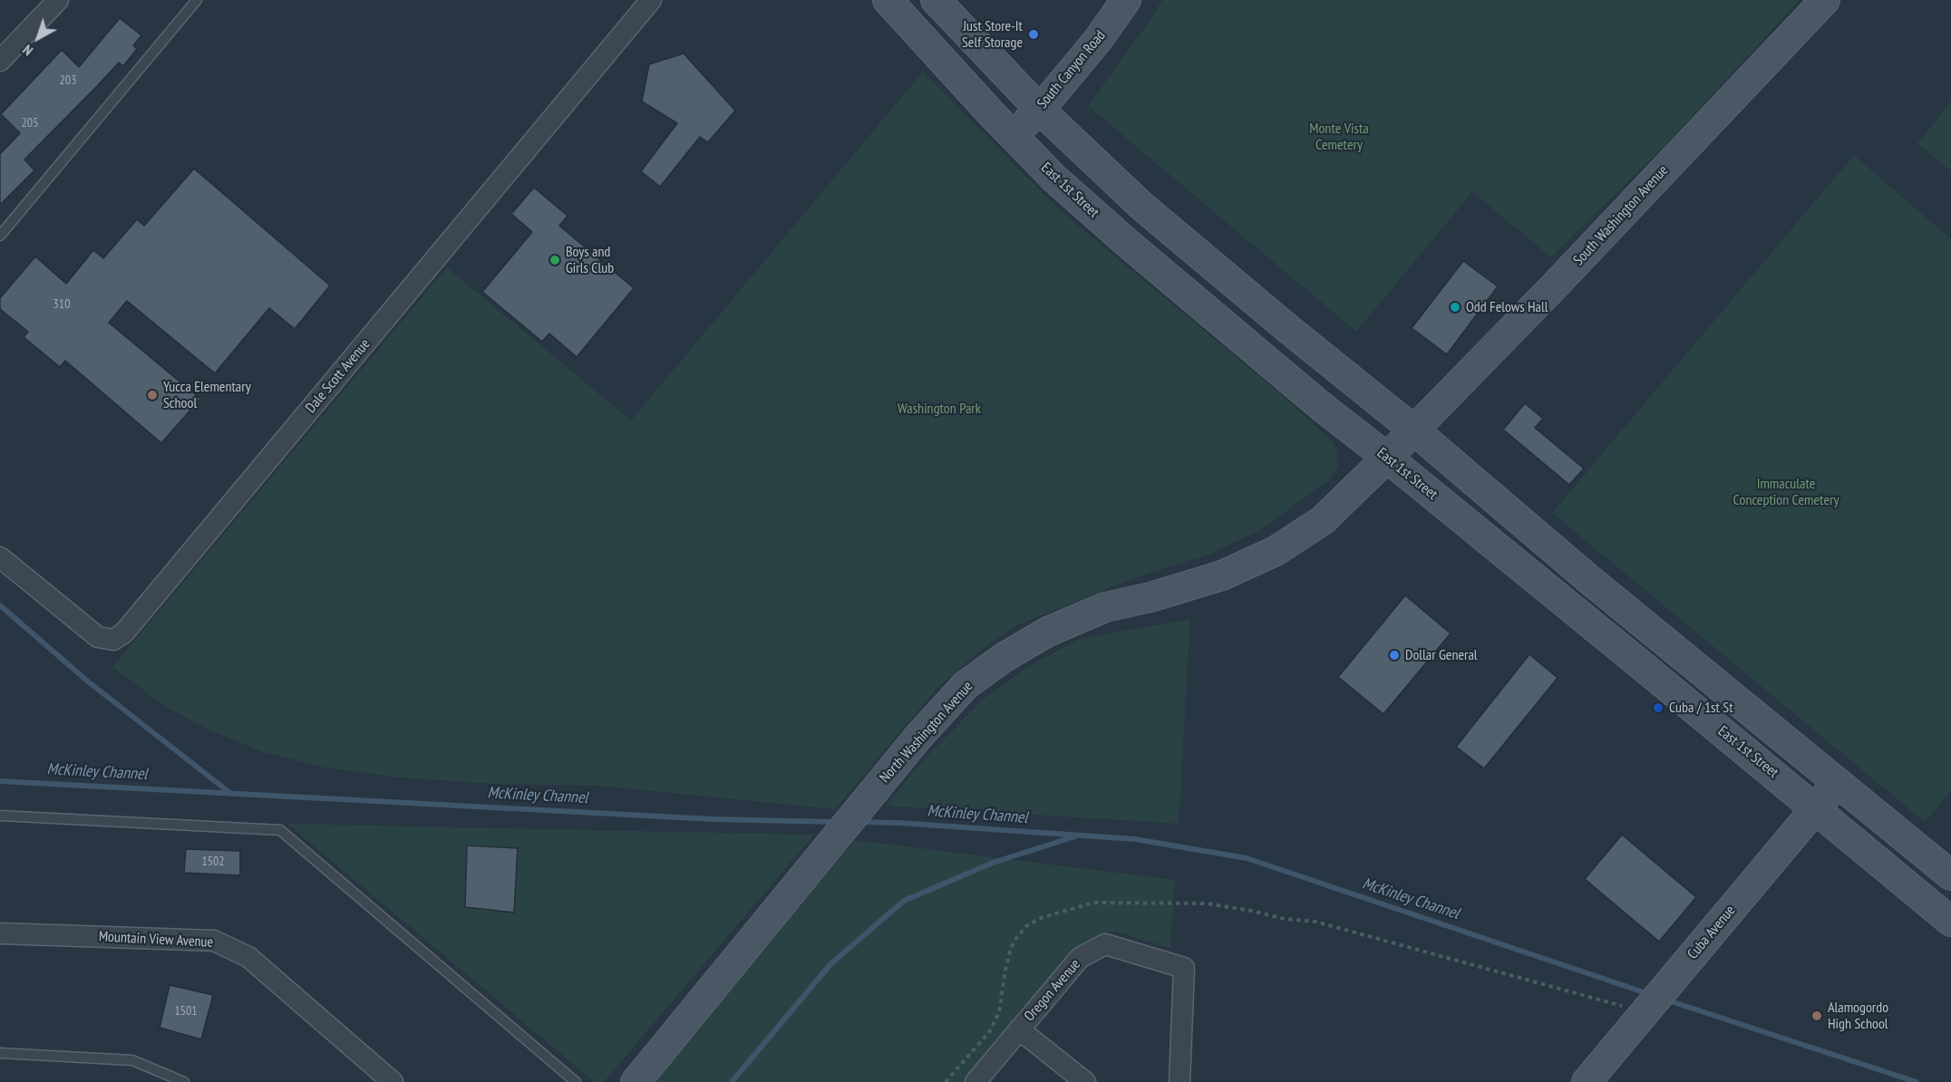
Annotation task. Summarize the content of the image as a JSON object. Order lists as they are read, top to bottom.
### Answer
{
  "streets": {
    "main road": [
      "South Canyon Road",
      "East 1st Street",
      "South Washington Avenue",
      "North Washington Avenue",
      "Cuba Avenue"
    ],
    "street": ["Dale Scott Avenue", "Mountain View Avenue", "Oregon Avenue"]
  },
  "crossings": [
    ["South Canyon Road", "East 1st Street"],
    ["East 1st Street", "North Washington Avenue"],
    ["East 1st Street", "Cuba Avenue"],
    ["South Washington Avenue", "North Washington Avenue"]
  ],
  "water": ["McKinley Channel"],
  "parks": ["Monte Vista Cemetery", "Washington Park", "Immaculate Conception Cemetery"],
  "places": [
    "Just Store-It Self Storage",
    "Boys and Girls Club",
    "Odd Felows Hall",
    "Yucca Elementary School",
    "Dollar General",
    "Cuba / 1st St",
    "Alamogordo High School"
  ],
  "house_numbers": [
    "203",
    "205",
    "310",
    "1502",
    "1501"
  ],
  "north": "bottom left"
}
